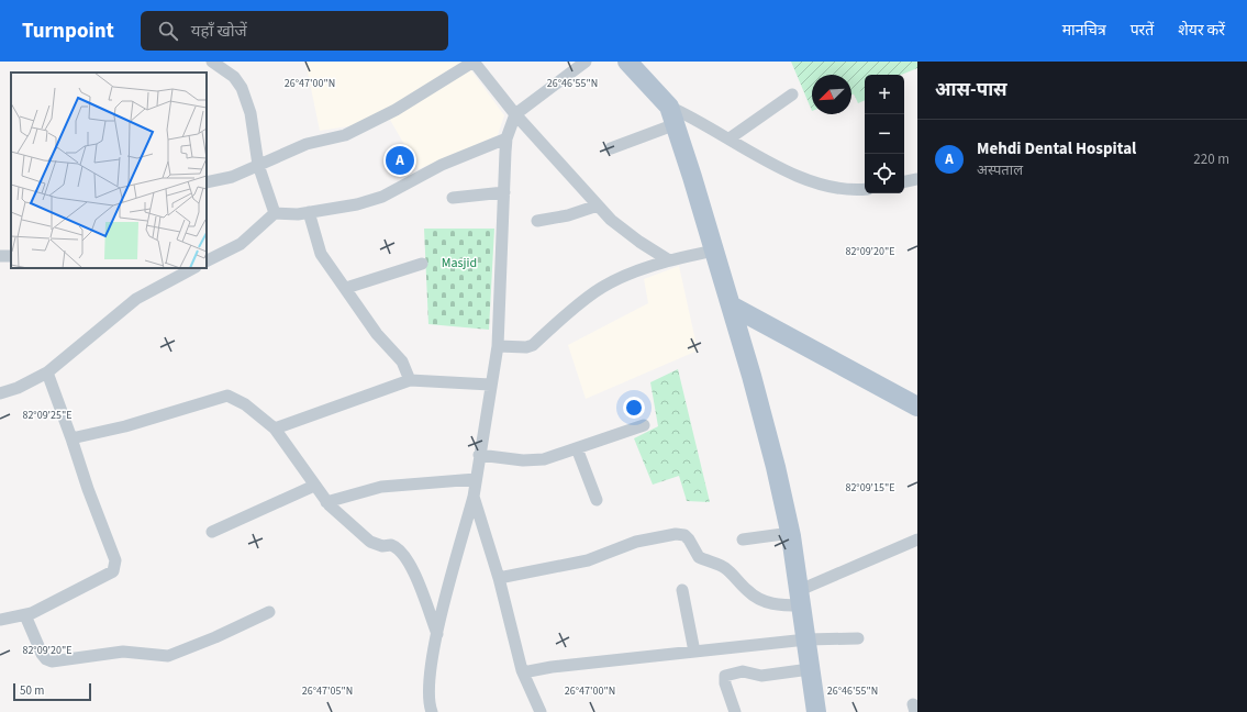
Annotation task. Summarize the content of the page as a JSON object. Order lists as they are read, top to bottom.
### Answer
{
  "parks": ["Masjid"],
  "scale_bar": "50 m",
  "north": "bottom left",
  "page": {
    "header": "Turnpoint",
    "search": "यहाँ खोजें",
    "nav": ["मानचित्र", "परतें", "शेयर करें"],
    "heading": "आस-पास",
    "map_buttons": ["+", "−"],
    "list": [
      {
        "mark": "A",
        "name": "Mehdi Dental Hospital",
        "note": "अस्पताल",
        "value": "220 m"
      }
    ],
    "pins": "A",
    "scale": "50 m"
  },
  "coordinates": [
    "26°47'00\"N",
    "26°46'55\"N",
    "82°09'20\"E",
    "82°09'25\"E",
    "82°09'15\"E",
    "26°47'05\"N"
  ]
}
